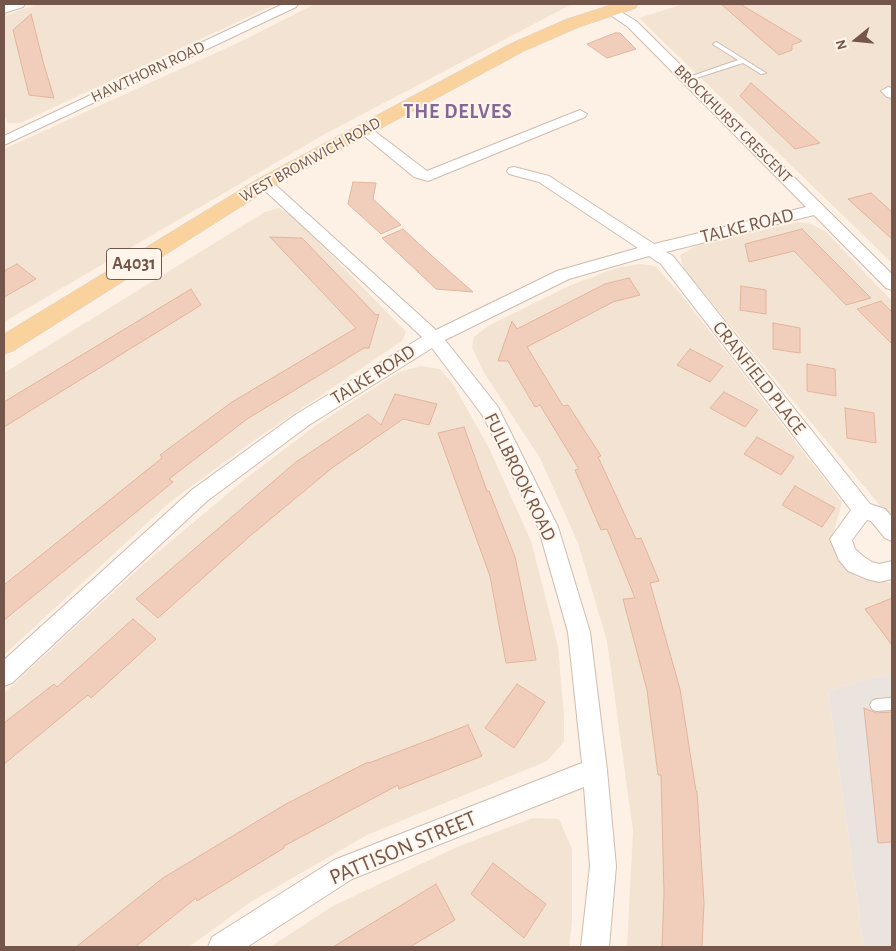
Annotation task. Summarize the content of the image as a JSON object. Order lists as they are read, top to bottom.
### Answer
{
  "streets": {
    "main road": ["WEST BROMWICH ROAD", "A4031"],
    "street": [
      "HAWTHORN ROAD",
      "BROCKHURST CRESCENT",
      "TALKE ROAD",
      "CRANFIELD PLACE",
      "FULLBROOK ROAD",
      "PATTISON STREET"
    ]
  },
  "crossings": [
    ["BROCKHURST CRESCENT", "WEST BROMWICH ROAD"],
    ["BROCKHURST CRESCENT", "TALKE ROAD"],
    ["WEST BROMWICH ROAD", "FULLBROOK ROAD"],
    ["TALKE ROAD", "CRANFIELD PLACE"],
    ["TALKE ROAD", "FULLBROOK ROAD"],
    ["FULLBROOK ROAD", "PATTISON STREET"]
  ],
  "districts": ["THE DELVES"],
  "north": "left"
}
